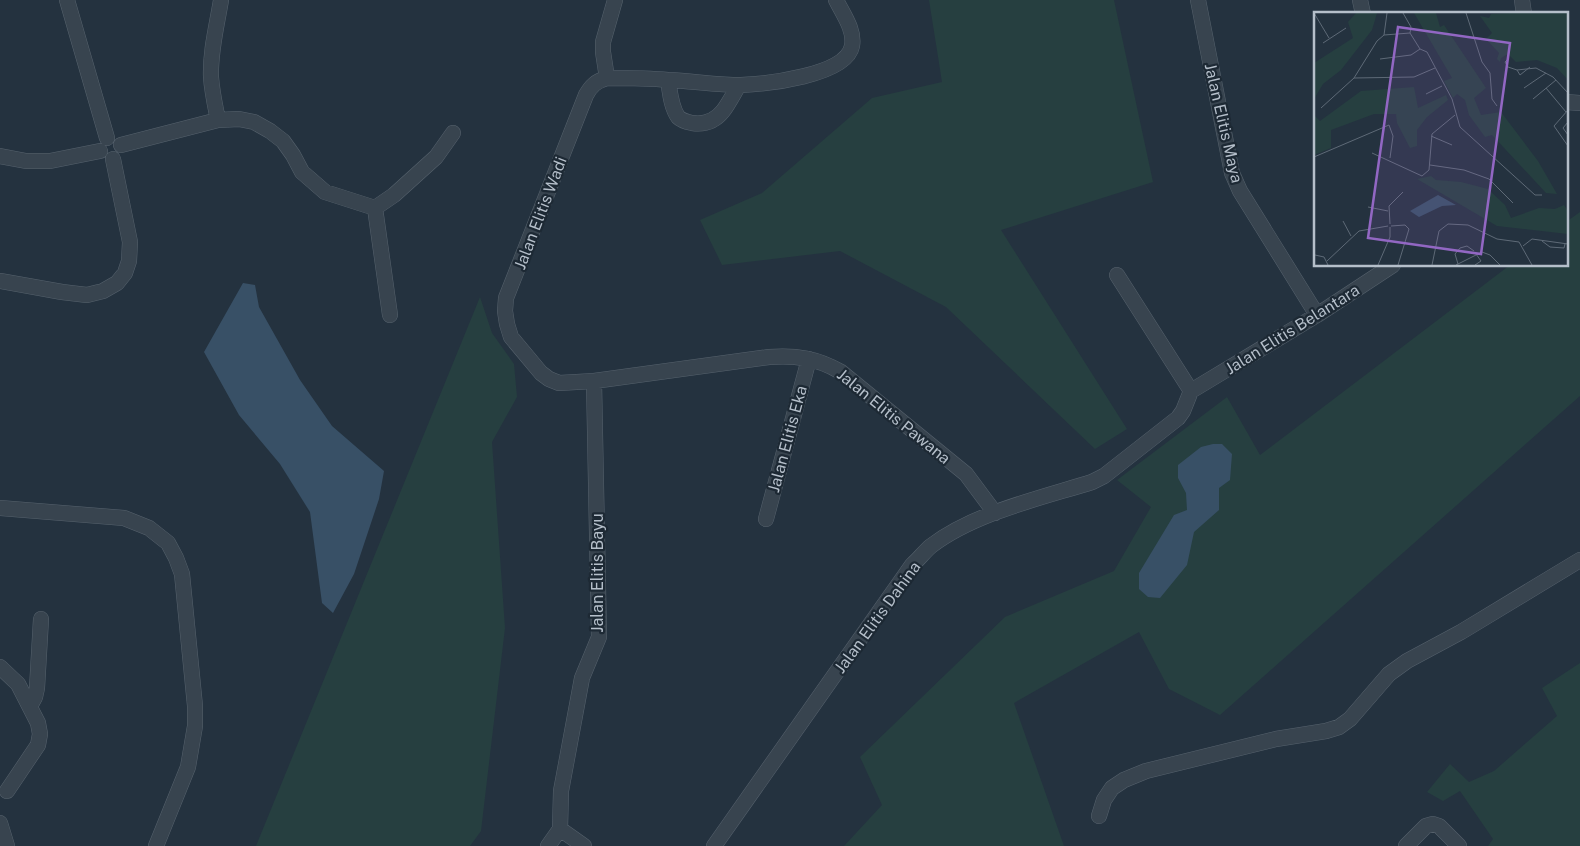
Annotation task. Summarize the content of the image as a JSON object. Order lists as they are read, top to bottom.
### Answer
{
  "streets": {
    "street": [
      "Jalan Elitis Maya",
      "Jalan Elitis Wadi",
      "Jalan Elitis Belantara",
      "Jalan Elitis Pawana",
      "Jalan Elitis Eka",
      "Jalan Elitis Bayu",
      "Jalan Elitis Dahina"
    ]
  },
  "crossings": [
    ["Jalan Elitis Maya", "Jalan Elitis Belantara"],
    ["Jalan Elitis Wadi", "Jalan Elitis Pawana"],
    ["Jalan Elitis Wadi", "Jalan Elitis Bayu"],
    ["Jalan Elitis Belantara", "Jalan Elitis Dahina"],
    ["Jalan Elitis Pawana", "Jalan Elitis Eka"],
    ["Jalan Elitis Pawana", "Jalan Elitis Bayu"],
    ["Jalan Elitis Pawana", "Jalan Elitis Dahina"]
  ]
}
